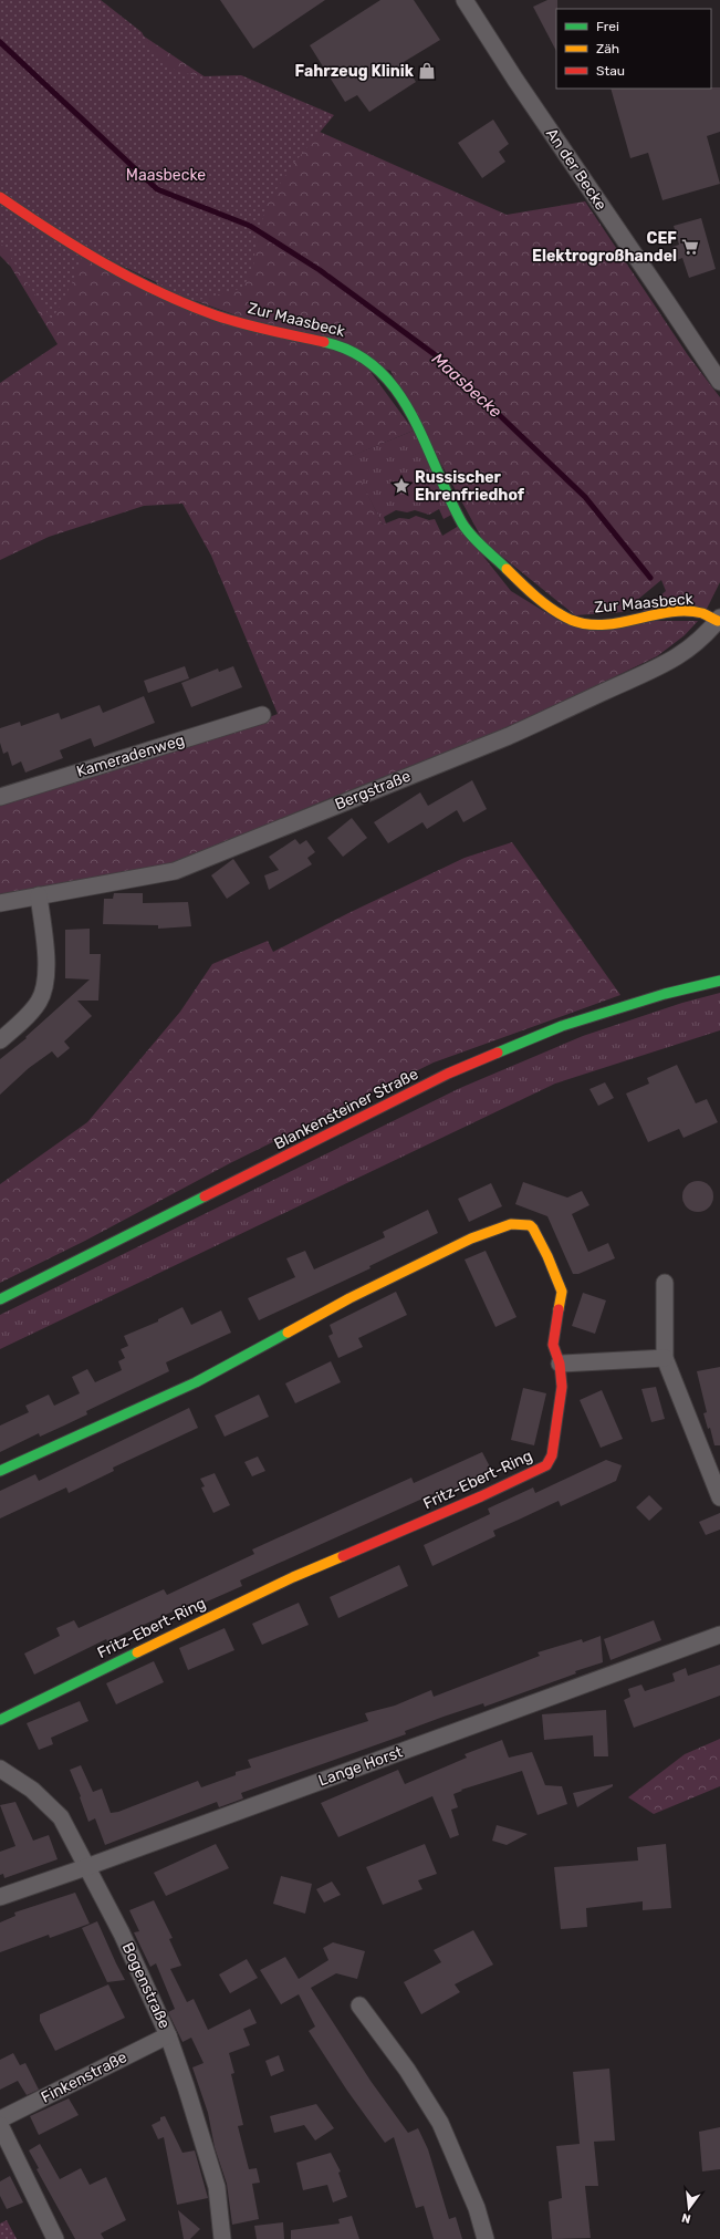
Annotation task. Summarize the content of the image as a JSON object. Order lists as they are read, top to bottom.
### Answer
{
  "streets": {
    "street": [
      "An der Becke",
      "Zur Maasbeck",
      "Kameradenweg",
      "Bergstraße",
      "Blankensteiner Straße",
      "Fritz-Ebert-Ring",
      "Lange Horst",
      "Bogenstraße",
      "Finkenstraße"
    ]
  },
  "crossings": [
    ["Zur Maasbeck", "Bergstraße"],
    ["Lange Horst", "Bogenstraße"],
    ["Bogenstraße", "Finkenstraße"]
  ],
  "water": ["Maasbecke"],
  "parks": ["Maasbecke"],
  "places": {
    "shop": ["Fahrzeug Klinik"],
    "supermarket": ["CEF Elektrogroßhandel"],
    "place": ["Russischer Ehrenfriedhof"]
  },
  "legend": ["Frei", "Zäh", "Stau"],
  "north": "bottom"
}
